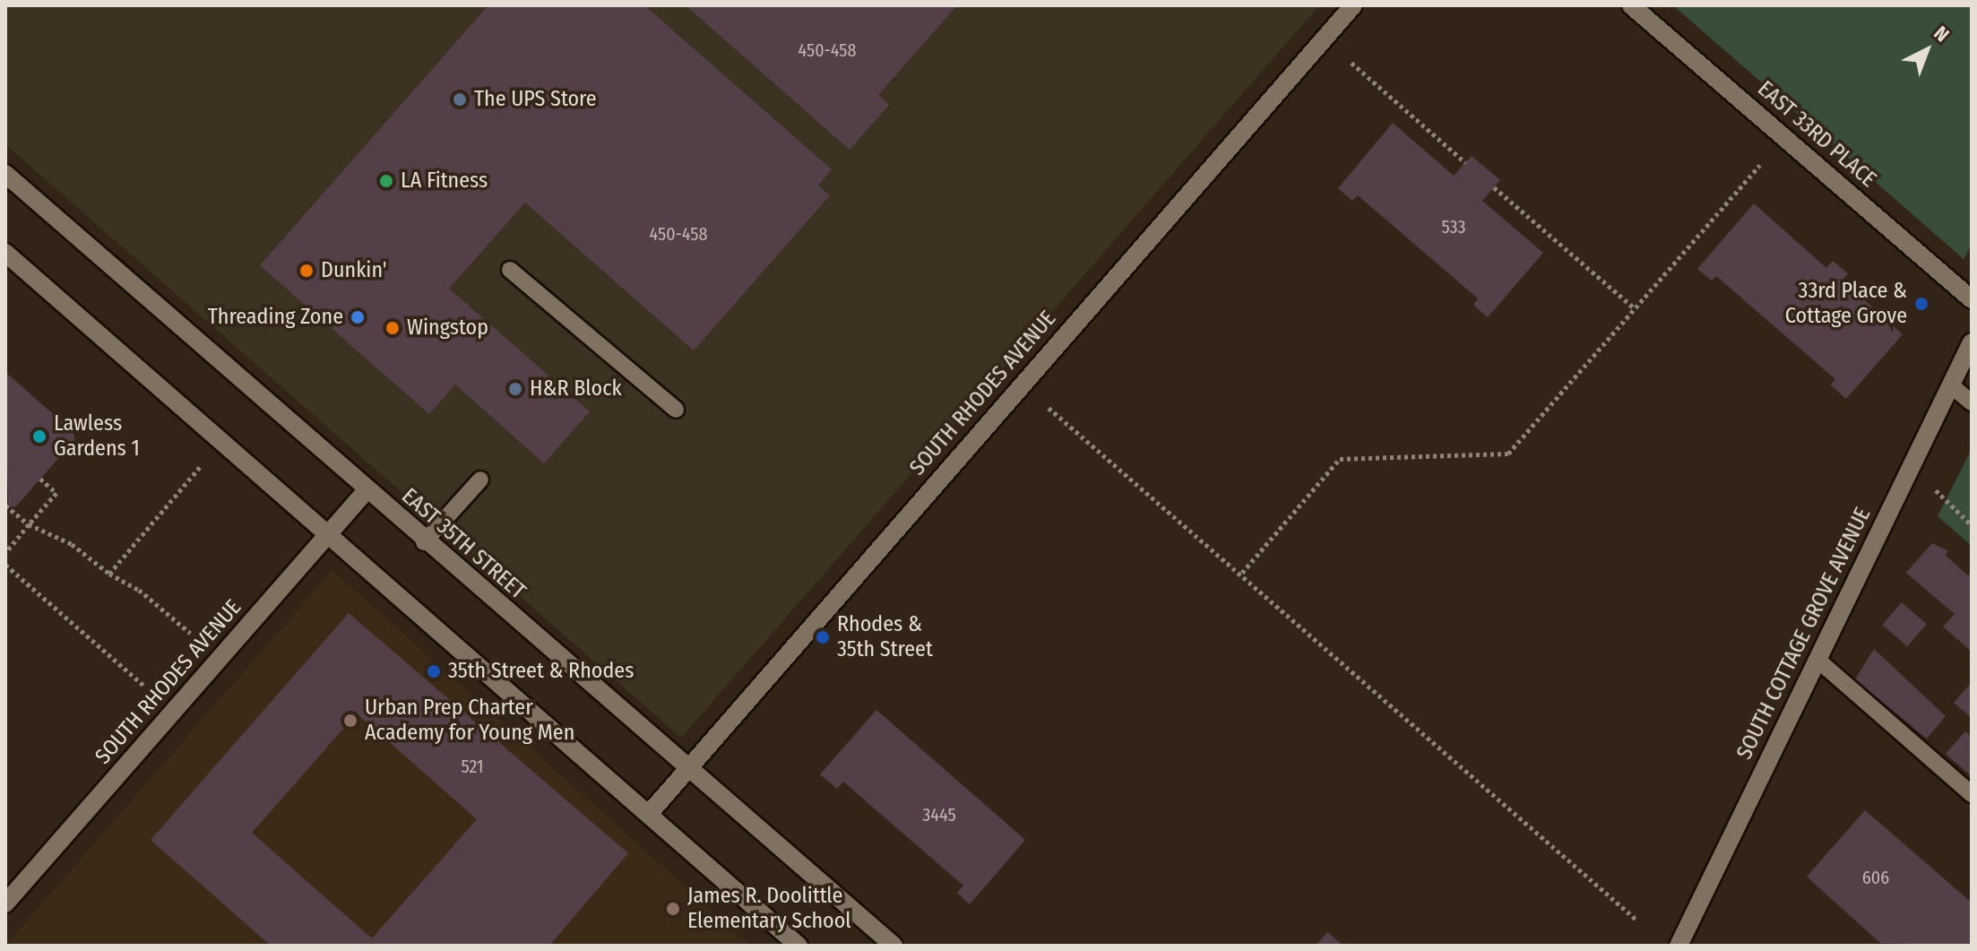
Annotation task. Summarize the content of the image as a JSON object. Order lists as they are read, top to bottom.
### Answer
{
  "streets": {
    "street": [
      "EAST 33RD PLACE",
      "SOUTH RHODES AVENUE",
      "EAST 35TH STREET",
      "SOUTH COTTAGE GROVE AVENUE"
    ]
  },
  "crossings": [
    ["SOUTH RHODES AVENUE", "EAST 35TH STREET"]
  ],
  "places": [
    "The UPS Store",
    "LA Fitness",
    "Dunkin'",
    "33rd Place & Cottage Grove",
    "Threading Zone",
    "Wingstop",
    "H&R Block",
    "Lawless Gardens 1",
    "Rhodes & 35th Street",
    "35th Street & Rhodes",
    "Urban Prep Charter Academy for Young Men",
    "James R. Doolittle Elementary School"
  ],
  "house_numbers": [
    "450-458",
    "533",
    "450-458",
    "521",
    "3445",
    "606"
  ],
  "north": "top right"
}
